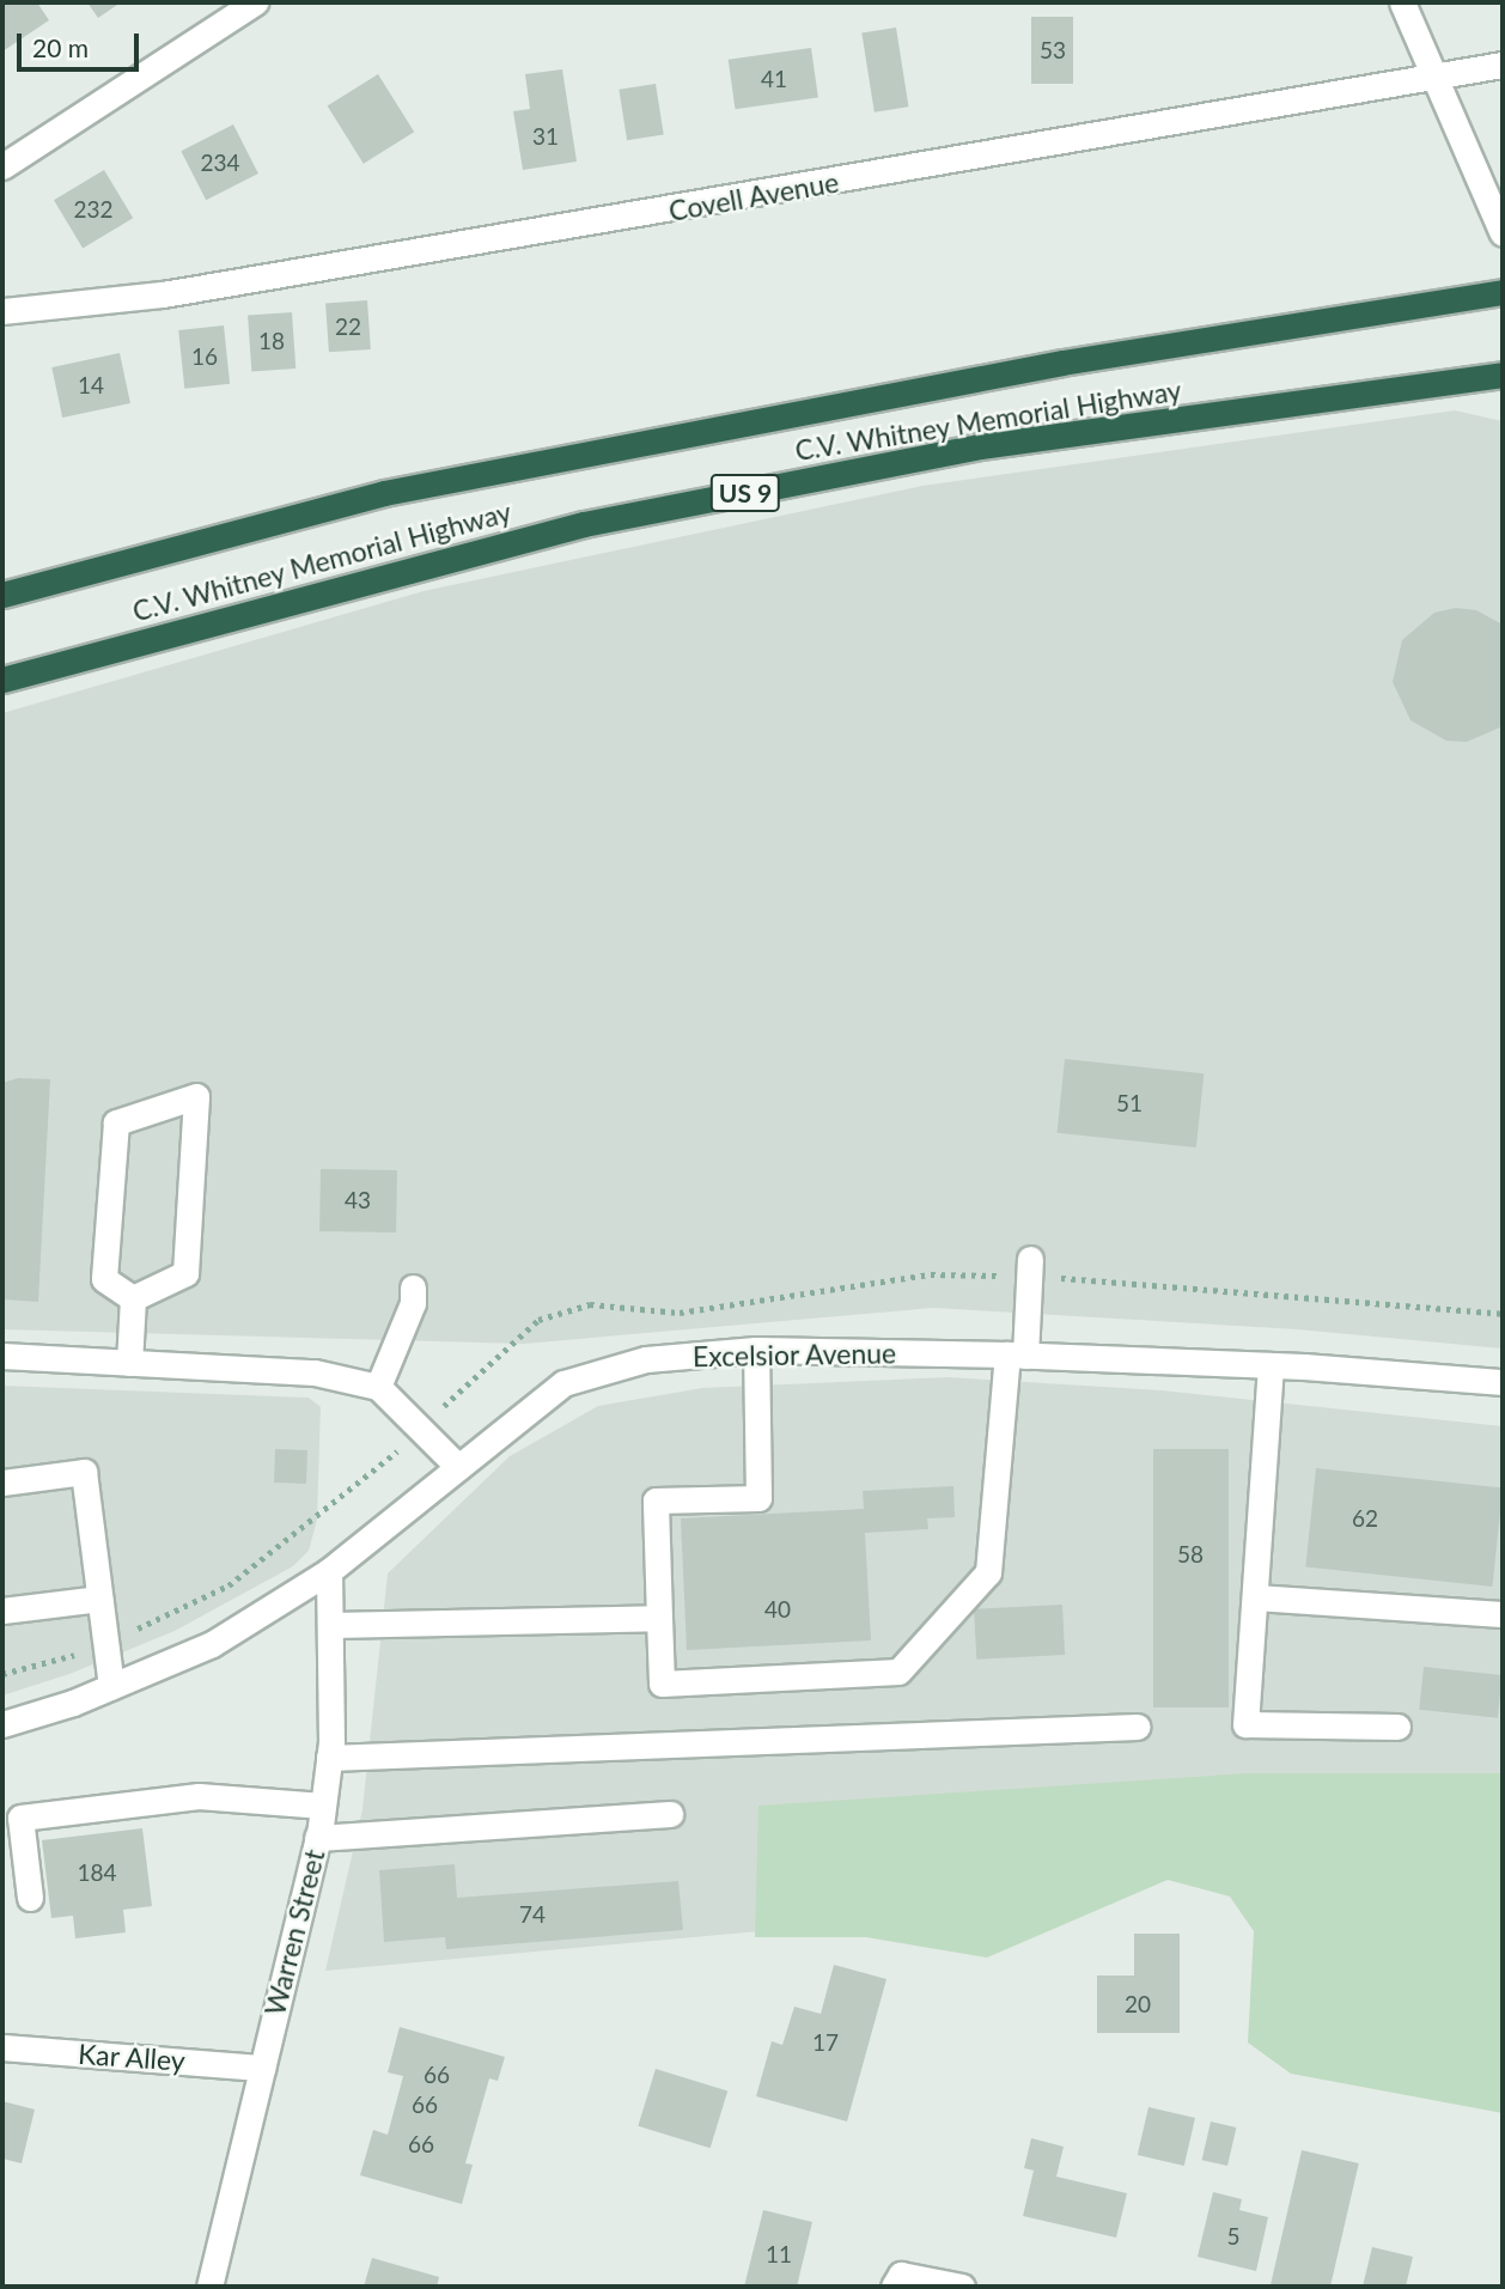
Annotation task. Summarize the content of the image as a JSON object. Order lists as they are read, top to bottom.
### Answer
{
  "streets": {
    "highway": ["C.V. Whitney Memorial Highway", "US 9"],
    "street": [
      "Covell Avenue",
      "Excelsior Avenue",
      "Warren Street",
      "Kar Alley"
    ]
  },
  "crossings": [
    ["Excelsior Avenue", "Warren Street"],
    ["Warren Street", "Kar Alley"]
  ],
  "house_numbers": [
    "53",
    "41",
    "31",
    "234",
    "232",
    "22",
    "18",
    "16",
    "14",
    "51",
    "43",
    "62",
    "58",
    "40",
    "184",
    "74",
    "20",
    "17",
    "66",
    "66",
    "66",
    "5",
    "11"
  ],
  "scale_bar": "20 m"
}
